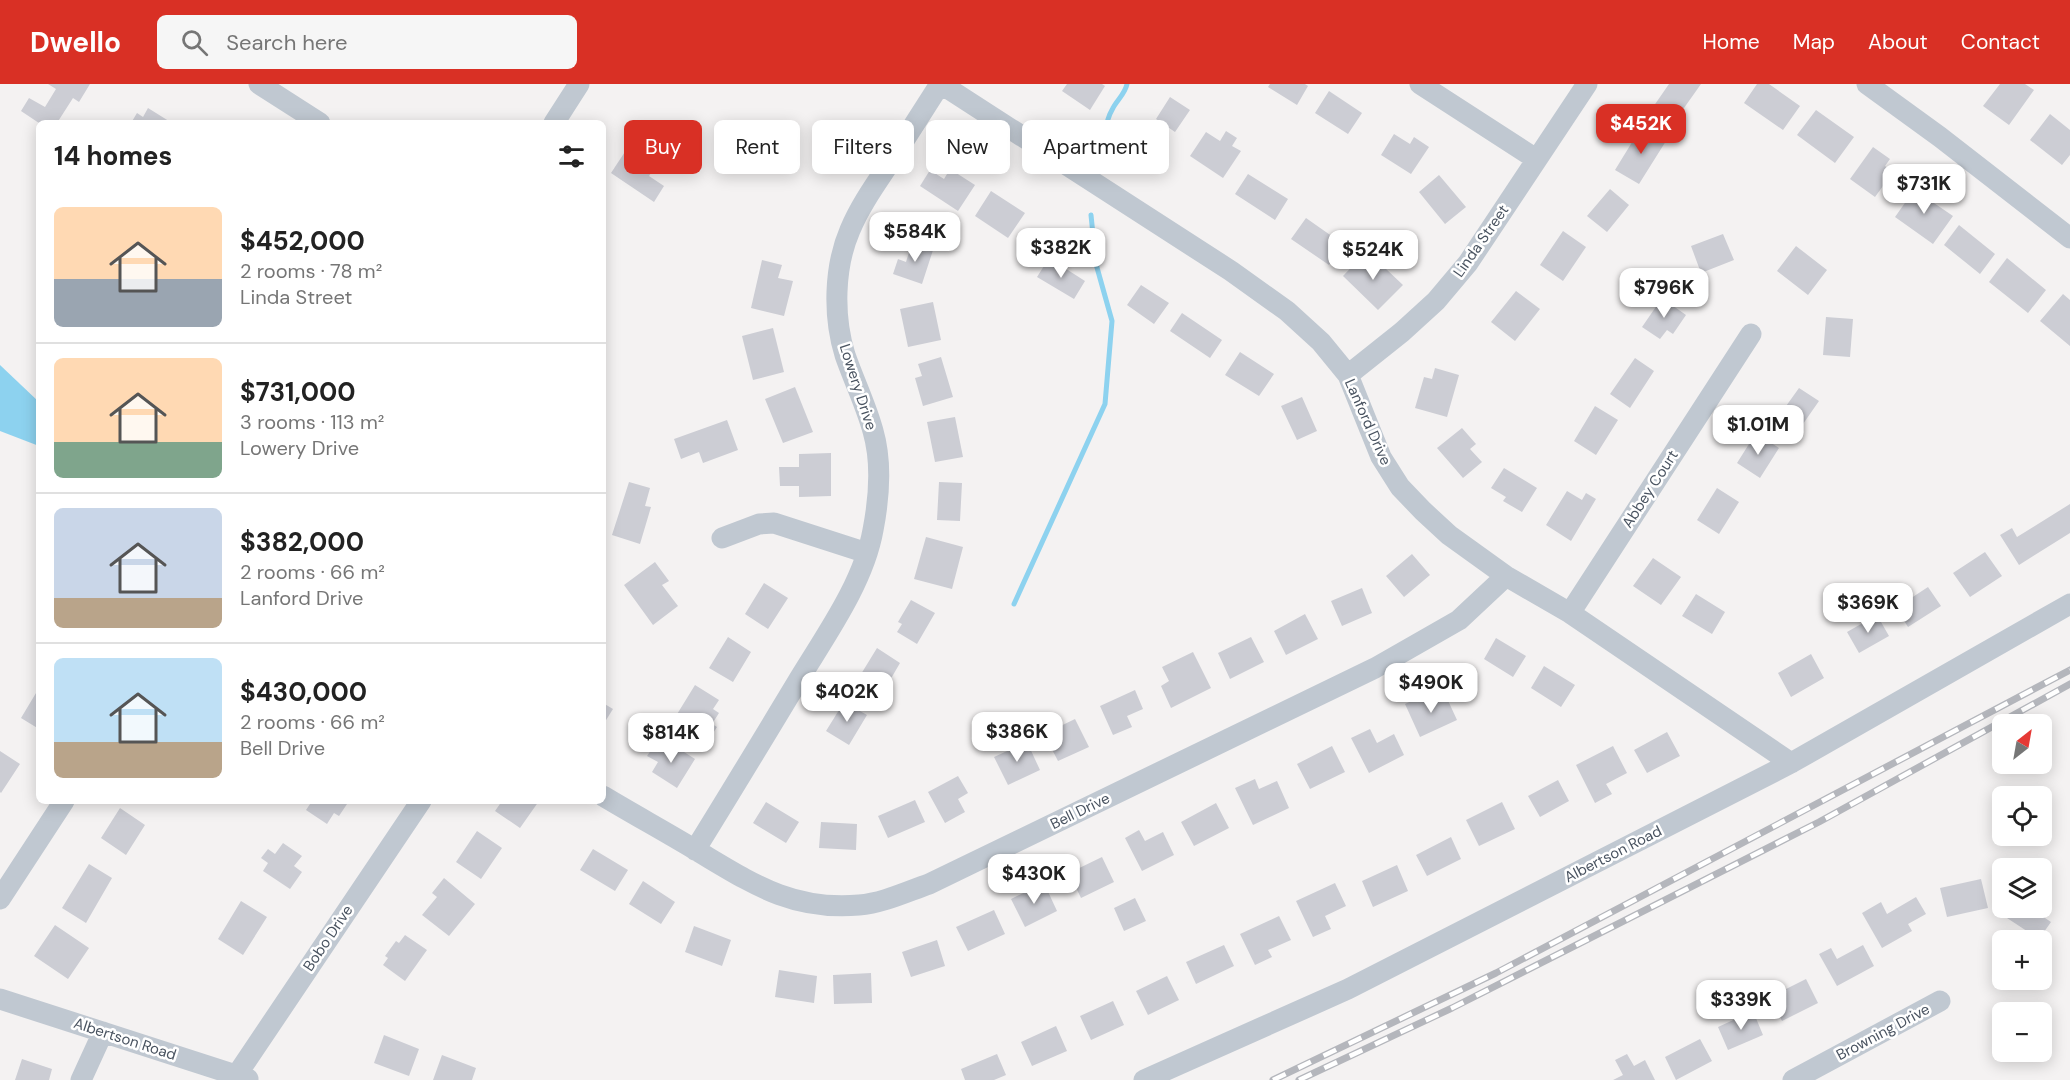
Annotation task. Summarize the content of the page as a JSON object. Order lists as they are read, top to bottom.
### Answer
{
  "streets": {
    "street": [
      "Linda Street",
      "Lowery Drive",
      "Lanford Drive",
      "Abbey Court",
      "Bell Drive",
      "Albertson Road",
      "Bobo Drive",
      "Browning Drive"
    ]
  },
  "crossings": [
    ["Linda Street", "Lanford Drive"],
    ["Lowery Drive", "Lanford Drive"],
    ["Lowery Drive", "Bell Drive"],
    ["Lanford Drive", "Abbey Court"],
    ["Lanford Drive", "Bell Drive"],
    ["Lanford Drive", "Albertson Road"],
    ["Albertson Road", "Bobo Drive"]
  ],
  "north": "top right",
  "page": {
    "header": "Dwello",
    "search": "Search here",
    "nav": [
      "Home",
      "Map",
      "About",
      "Contact"
    ],
    "price": [
      "$452K",
      "$731K",
      "$584K",
      "$382K",
      "$524K",
      "$796K",
      "$1.01M",
      "$369K",
      "$490K",
      "$402K",
      "$386K",
      "$814K",
      "$430K",
      "$339K"
    ],
    "chip": [
      "Buy",
      "Rent",
      "Filters",
      "New",
      "Apartment"
    ],
    "heading": "14 homes",
    "list": [
      {
        "name": "$452,000",
        "note": "2 rooms · 78 m² · Linda Street"
      },
      {
        "name": "$731,000",
        "note": "3 rooms · 113 m² · Lowery Drive"
      },
      {
        "name": "$382,000",
        "note": "2 rooms · 66 m² · Lanford Drive"
      },
      {
        "name": "$430,000",
        "note": "2 rooms · 66 m² · Bell Drive"
      }
    ],
    "map_buttons": ["+", "−"]
  }
}
